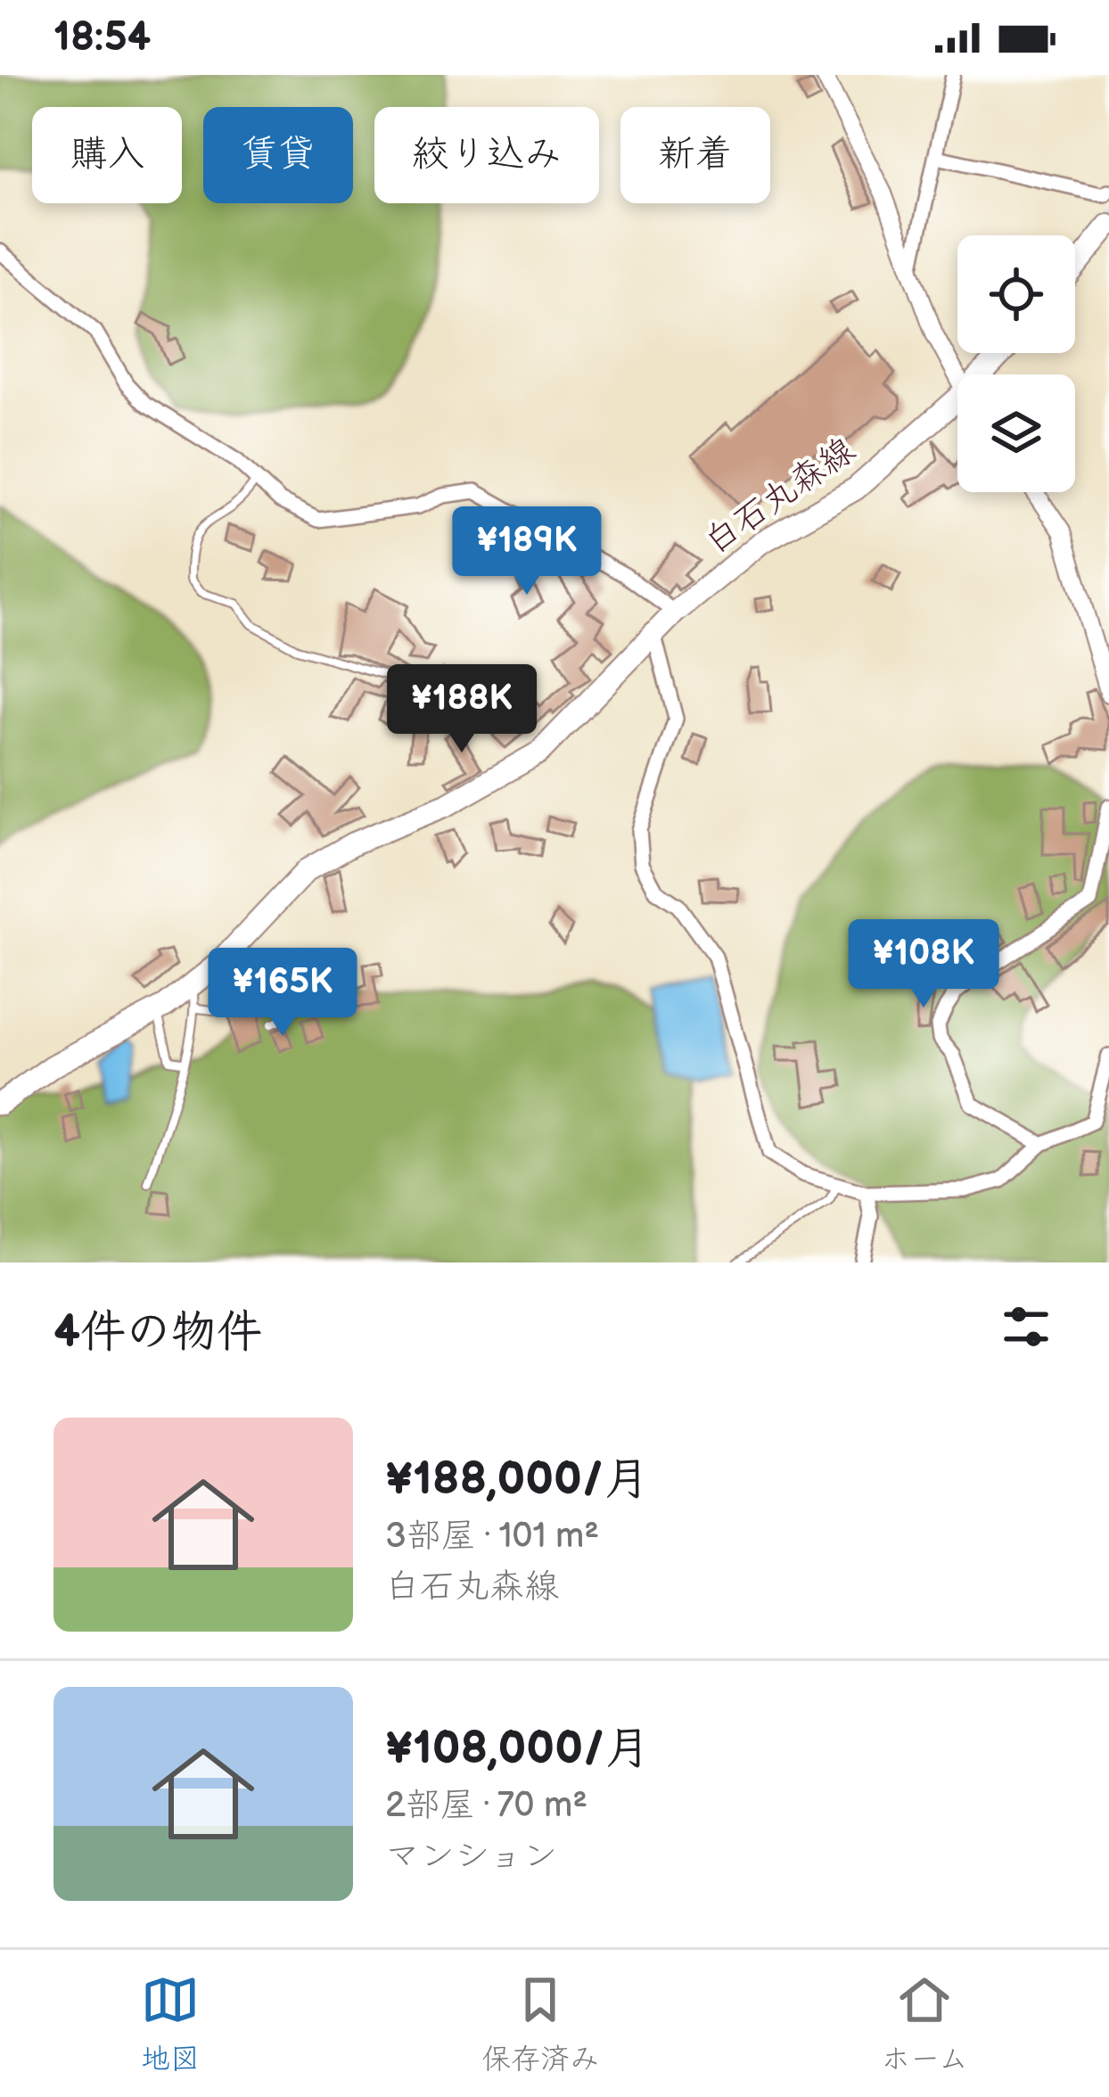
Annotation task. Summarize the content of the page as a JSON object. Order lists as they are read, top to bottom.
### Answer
{
  "streets": {
    "main road": ["白石丸森線"]
  },
  "page": {
    "status": "18:54",
    "chip": [
      "購入",
      "賃貸",
      "絞り込み",
      "新着"
    ],
    "price": [
      "¥189K",
      "¥188K",
      "¥108K",
      "¥165K"
    ],
    "heading": "4件の物件",
    "list": [
      {
        "name": "¥188,000/月",
        "note": "3部屋 · 101 m² · 白石丸森線"
      },
      {
        "name": "¥108,000/月",
        "note": "2部屋 · 70 m² · マンション"
      }
    ],
    "tabs": ["地図", "保存済み", "ホーム"]
  }
}
